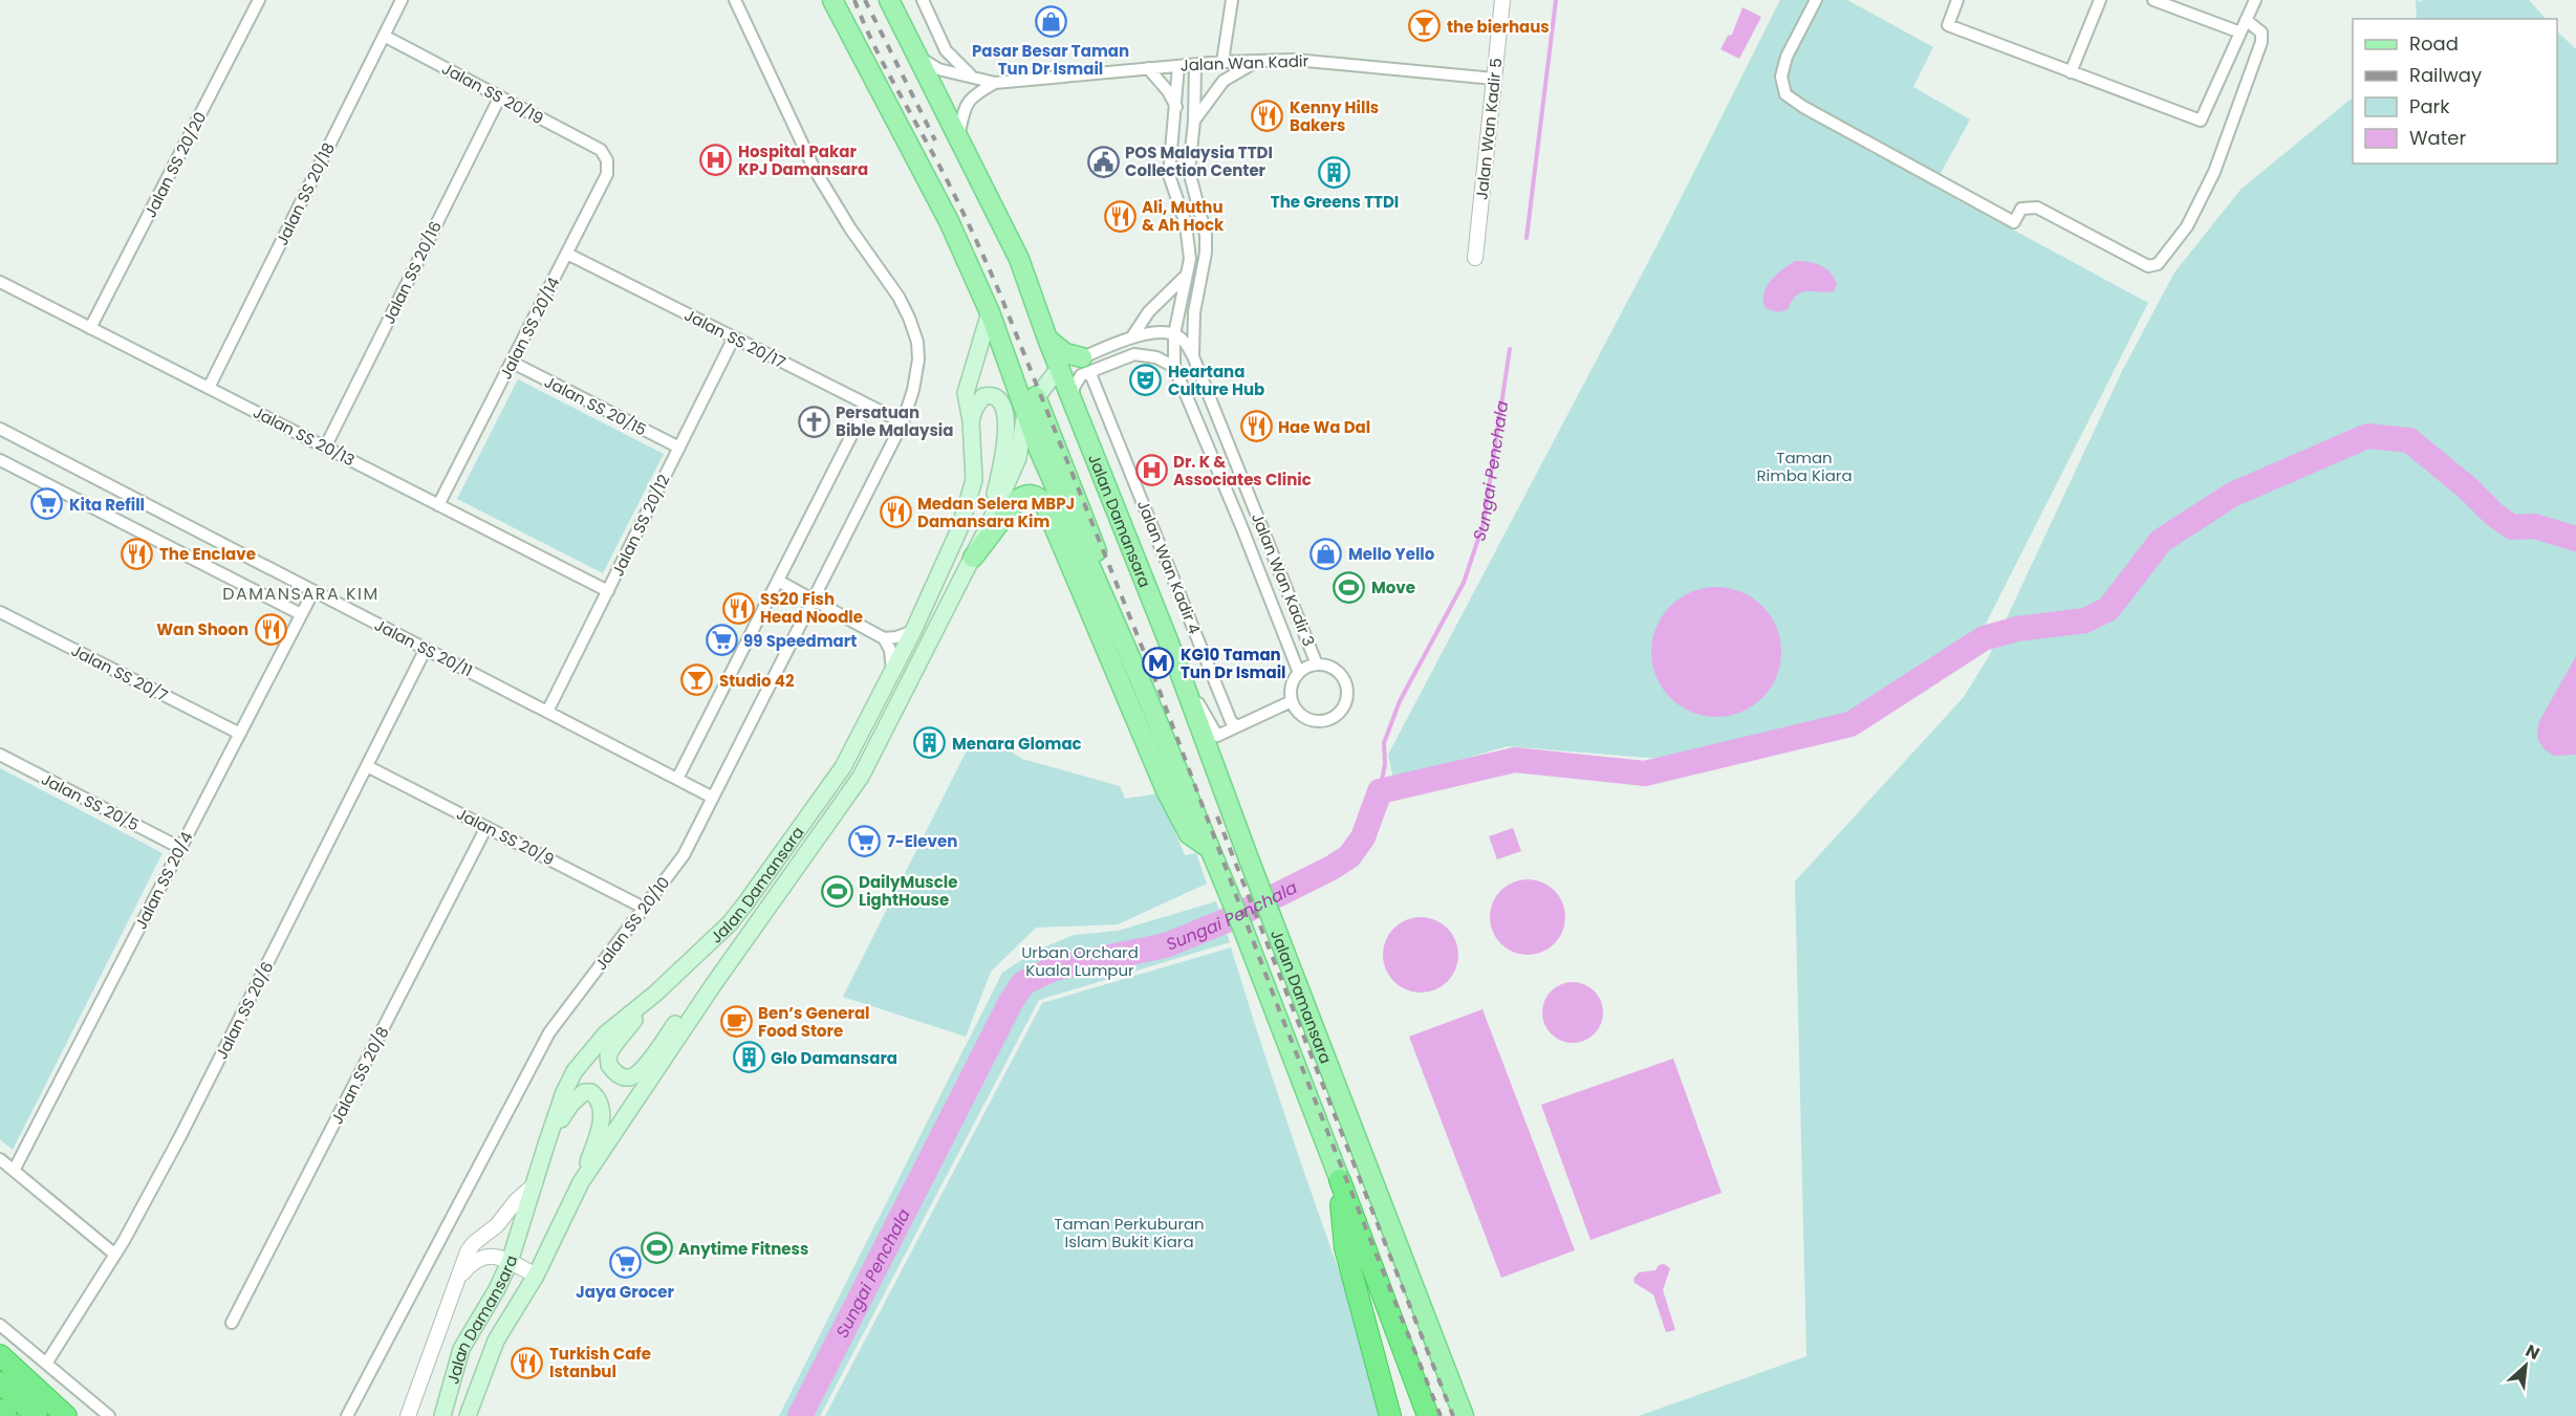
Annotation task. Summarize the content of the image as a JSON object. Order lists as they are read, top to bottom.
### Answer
{
  "streets": {
    "main road": ["Jalan Damansara"],
    "street": [
      "Jalan Wan Kadir",
      "Jalan SS 20/19",
      "Jalan Wan Kadir 5",
      "Jalan SS 20/20",
      "Jalan SS 20/18",
      "Jalan SS 20/16",
      "Jalan SS 20/14",
      "Jalan SS 20/17",
      "Jalan SS 20/15",
      "Jalan SS 20/13",
      "Jalan SS 20/12",
      "Jalan Wan Kadir 4",
      "Jalan Wan Kadir 3",
      "Jalan SS 20/11",
      "Jalan SS 20/7",
      "Jalan SS 20/5",
      "Jalan SS 20/9",
      "Jalan SS 20/4",
      "Jalan SS 20/10",
      "Jalan SS 20/6",
      "Jalan SS 20/8"
    ]
  },
  "crossings": [
    ["Jalan Wan Kadir", "Jalan Wan Kadir 5"],
    ["Jalan Wan Kadir", "Jalan Damansara"],
    ["Jalan Wan Kadir", "Jalan Wan Kadir 3"],
    ["Jalan SS 20/19", "Jalan SS 20/18"],
    ["Jalan SS 20/19", "Jalan SS 20/16"],
    ["Jalan SS 20/19", "Jalan SS 20/14"],
    ["Jalan SS 20/20", "Jalan SS 20/13"],
    ["Jalan SS 20/18", "Jalan SS 20/13"],
    ["Jalan SS 20/16", "Jalan SS 20/13"],
    ["Jalan SS 20/14", "Jalan SS 20/17"],
    ["Jalan SS 20/14", "Jalan SS 20/15"],
    ["Jalan SS 20/14", "Jalan SS 20/13"],
    ["Jalan SS 20/17", "Jalan SS 20/12"],
    ["Jalan SS 20/17", "Jalan SS 20/10"],
    ["Jalan SS 20/15", "Jalan SS 20/12"],
    ["Jalan SS 20/13", "Jalan SS 20/12"],
    ["Jalan SS 20/12", "Jalan SS 20/11"],
    ["Jalan SS 20/11", "Jalan SS 20/4"],
    ["Jalan SS 20/11", "Jalan SS 20/10"],
    ["Jalan SS 20/11", "Jalan SS 20/6"],
    ["Jalan SS 20/7", "Jalan SS 20/4"],
    ["Jalan SS 20/5", "Jalan SS 20/4"],
    ["Jalan SS 20/9", "Jalan SS 20/10"],
    ["Jalan SS 20/9", "Jalan SS 20/6"],
    ["Jalan SS 20/9", "Jalan SS 20/8"]
  ],
  "districts": ["DAMANSARA KIM"],
  "water": ["Sungai Penchala"],
  "parks": ["Taman Rimba Kiara", "Urban Orchard Kuala Lumpur", "Taman Perkuburan Islam Bukit Kiara"],
  "places": {
    "shop": ["Pasar Besar Taman Tun Dr Ismail", "Mello Yello"],
    "bar": ["the bierhaus", "Studio 42"],
    "restaurant": [
      "Kenny Hills Bakers",
      "Ali, Muthu & Ah Hock",
      "Hae Wa Dal",
      "Medan Selera MBPJ Damansara Kim",
      "The Enclave",
      "SS20 Fish Head Noodle",
      "Wan Shoon",
      "Turkish Cafe Istanbul"
    ],
    "hospital": ["Hospital Pakar KPJ Damansara", "Dr. K & Associates Clinic"],
    "public building": ["POS Malaysia TTDI Collection Center"],
    "building": ["The Greens TTDI", "Menara Glomac", "Glo Damansara"],
    "theatre": ["Heartana Culture Hub"],
    "church": ["Persatuan Bible Malaysia"],
    "supermarket": [
      "Kita Refill",
      "99 Speedmart",
      "7-Eleven",
      "Jaya Grocer"
    ],
    "sports": ["Move", "DailyMuscle LightHouse", "Anytime Fitness"],
    "metro station": ["KG10 Taman Tun Dr Ismail"],
    "cafe": ["Ben’s General Food Store"]
  },
  "legend": [
    "Road",
    "Railway",
    "Park",
    "Water"
  ],
  "north": "top right"
}
